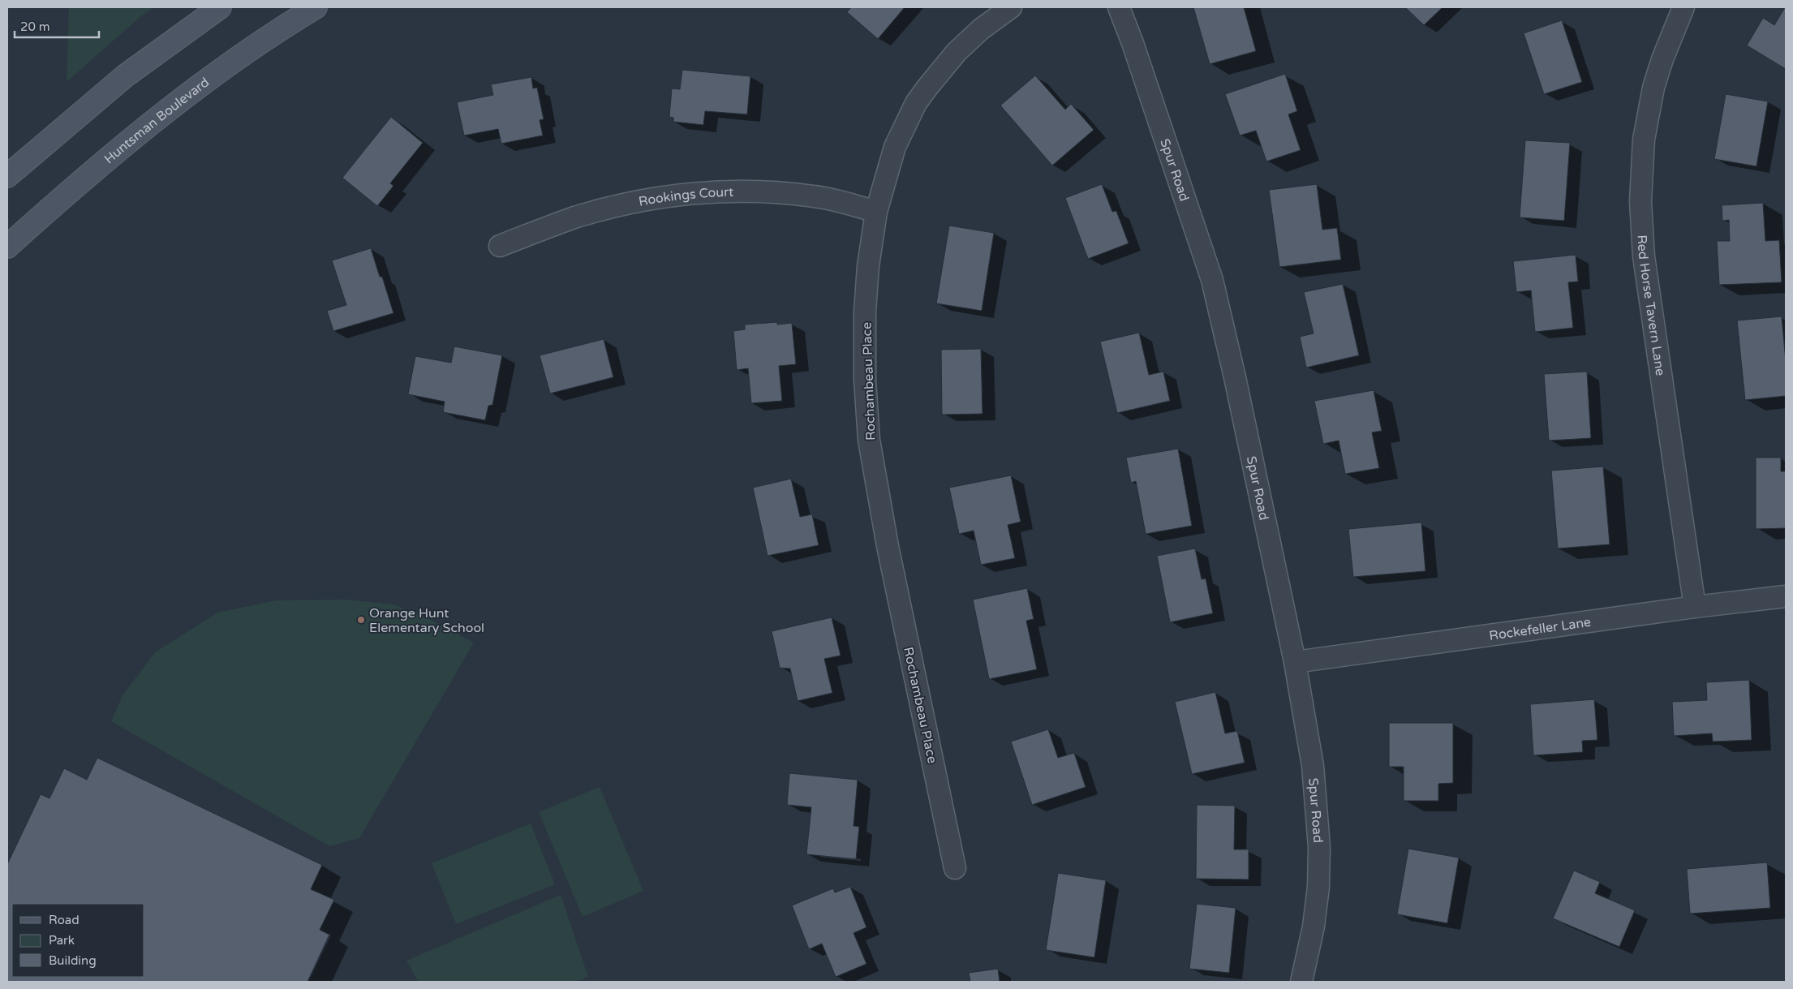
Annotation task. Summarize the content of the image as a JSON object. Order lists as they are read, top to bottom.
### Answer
{
  "streets": {
    "street": [
      "Huntsman Boulevard",
      "Spur Road",
      "Rookings Court",
      "Red Horse Tavern Lane",
      "Rochambeau Place",
      "Rockefeller Lane"
    ]
  },
  "crossings": [
    ["Spur Road", "Rockefeller Lane"],
    ["Rookings Court", "Rochambeau Place"],
    ["Red Horse Tavern Lane", "Rockefeller Lane"]
  ],
  "places": ["Orange Hunt Elementary School"],
  "legend": ["Road", "Park", "Building"],
  "scale_bar": "20 m"
}
